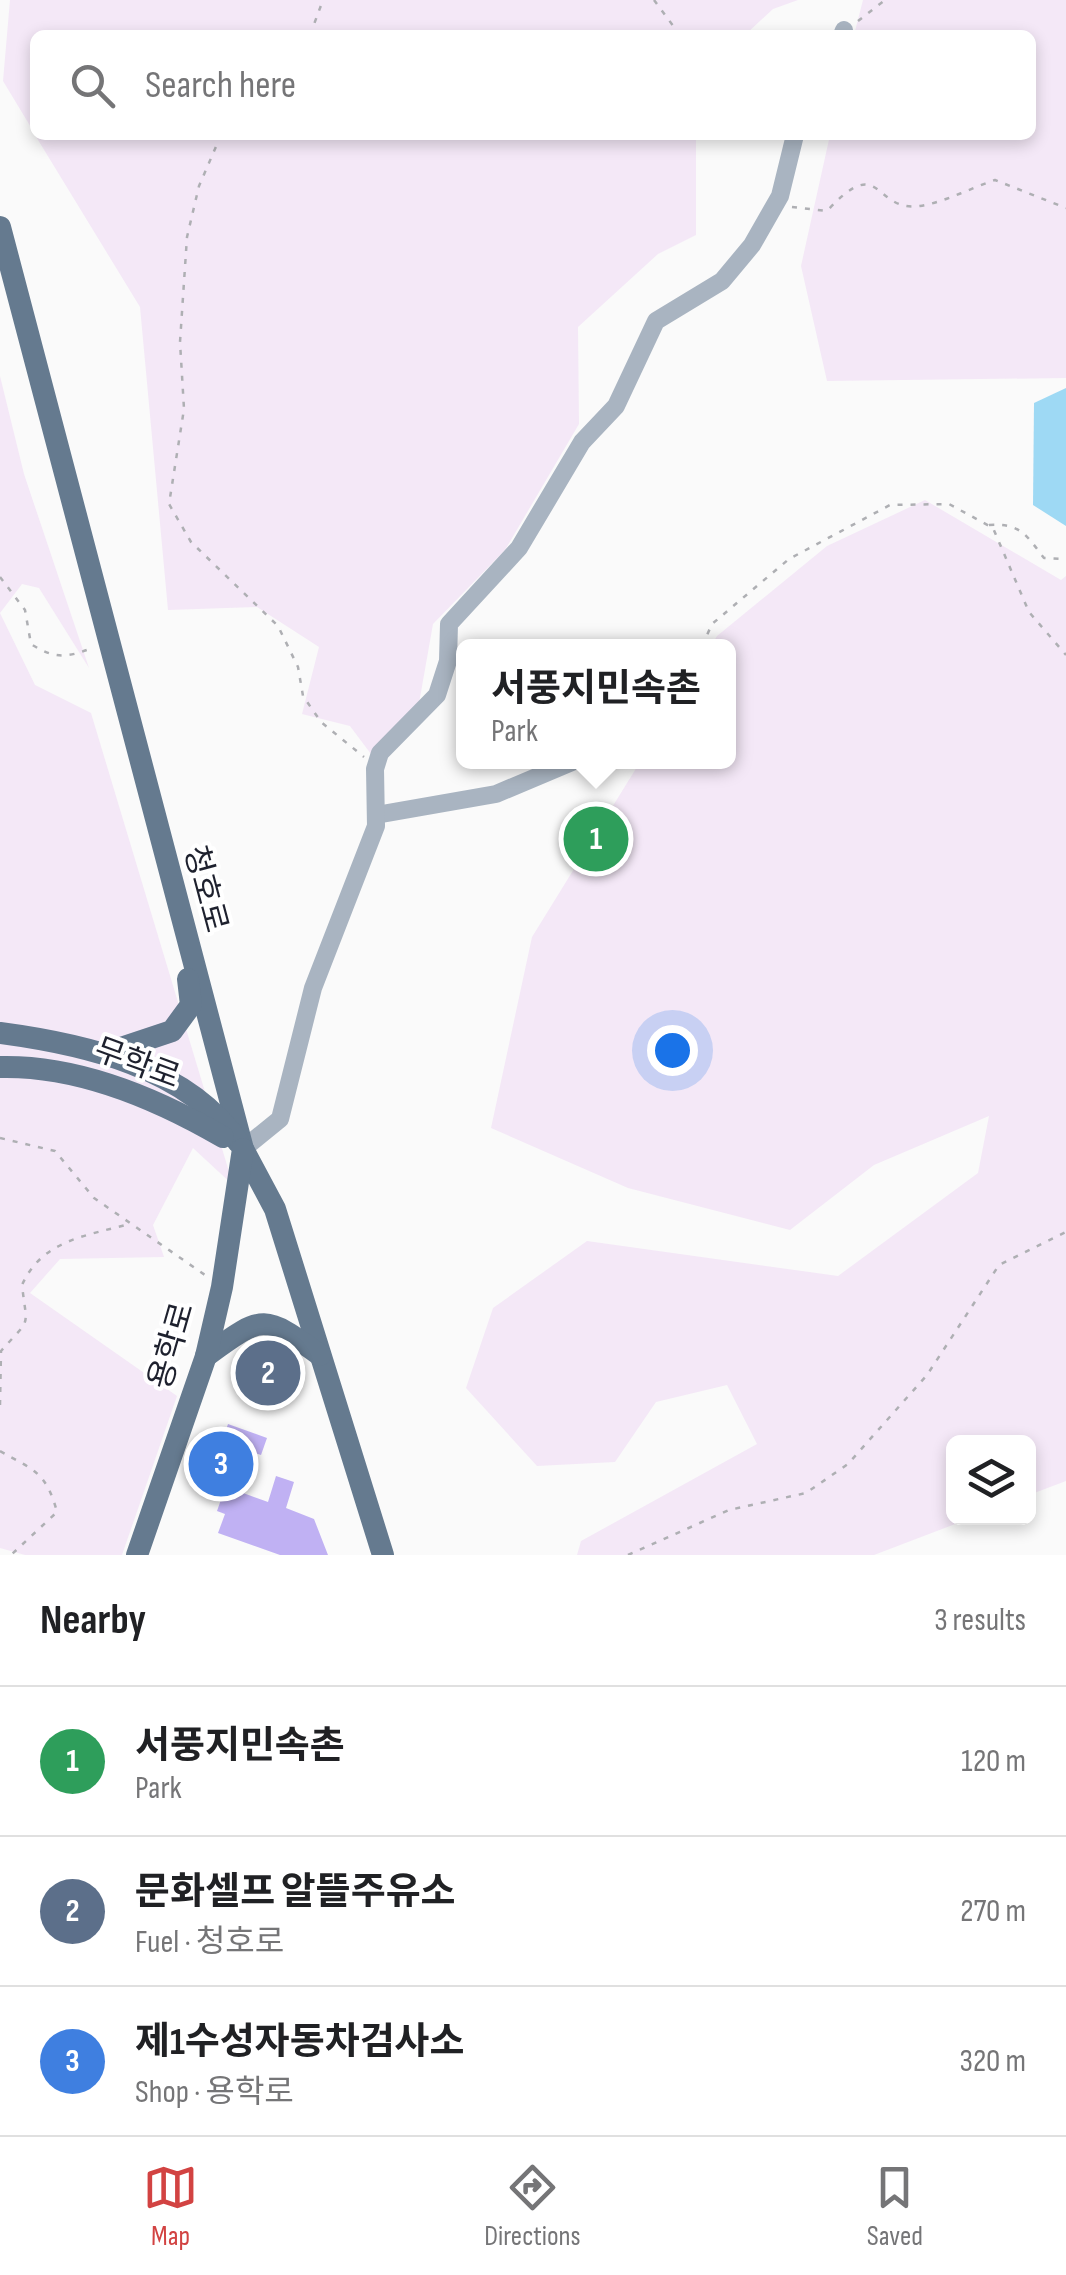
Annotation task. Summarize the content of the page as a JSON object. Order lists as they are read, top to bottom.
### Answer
{
  "streets": {
    "main road": ["청호로", "무학로", "용학로"]
  },
  "crossings": [
    ["청호로", "무학로"],
    ["청호로", "용학로"],
    ["무학로", "용학로"]
  ],
  "page": {
    "search": "Search here",
    "popup": ["서풍지민속촌", "Park"],
    "pins": ["1", "2", "3"],
    "heading": ["Nearby", "3 results"],
    "list": [
      {
        "mark": "1",
        "name": "서풍지민속촌",
        "note": "Park",
        "value": "120 m"
      },
      {
        "mark": "2",
        "name": "문화셀프 알뜰주유소",
        "note": "Fuel · 청호로",
        "value": "270 m"
      },
      {
        "mark": "3",
        "name": "제1수성자동차검사소",
        "note": "Shop · 용학로",
        "value": "320 m"
      }
    ],
    "nav": ["Map", "Directions", "Saved"]
  }
}
